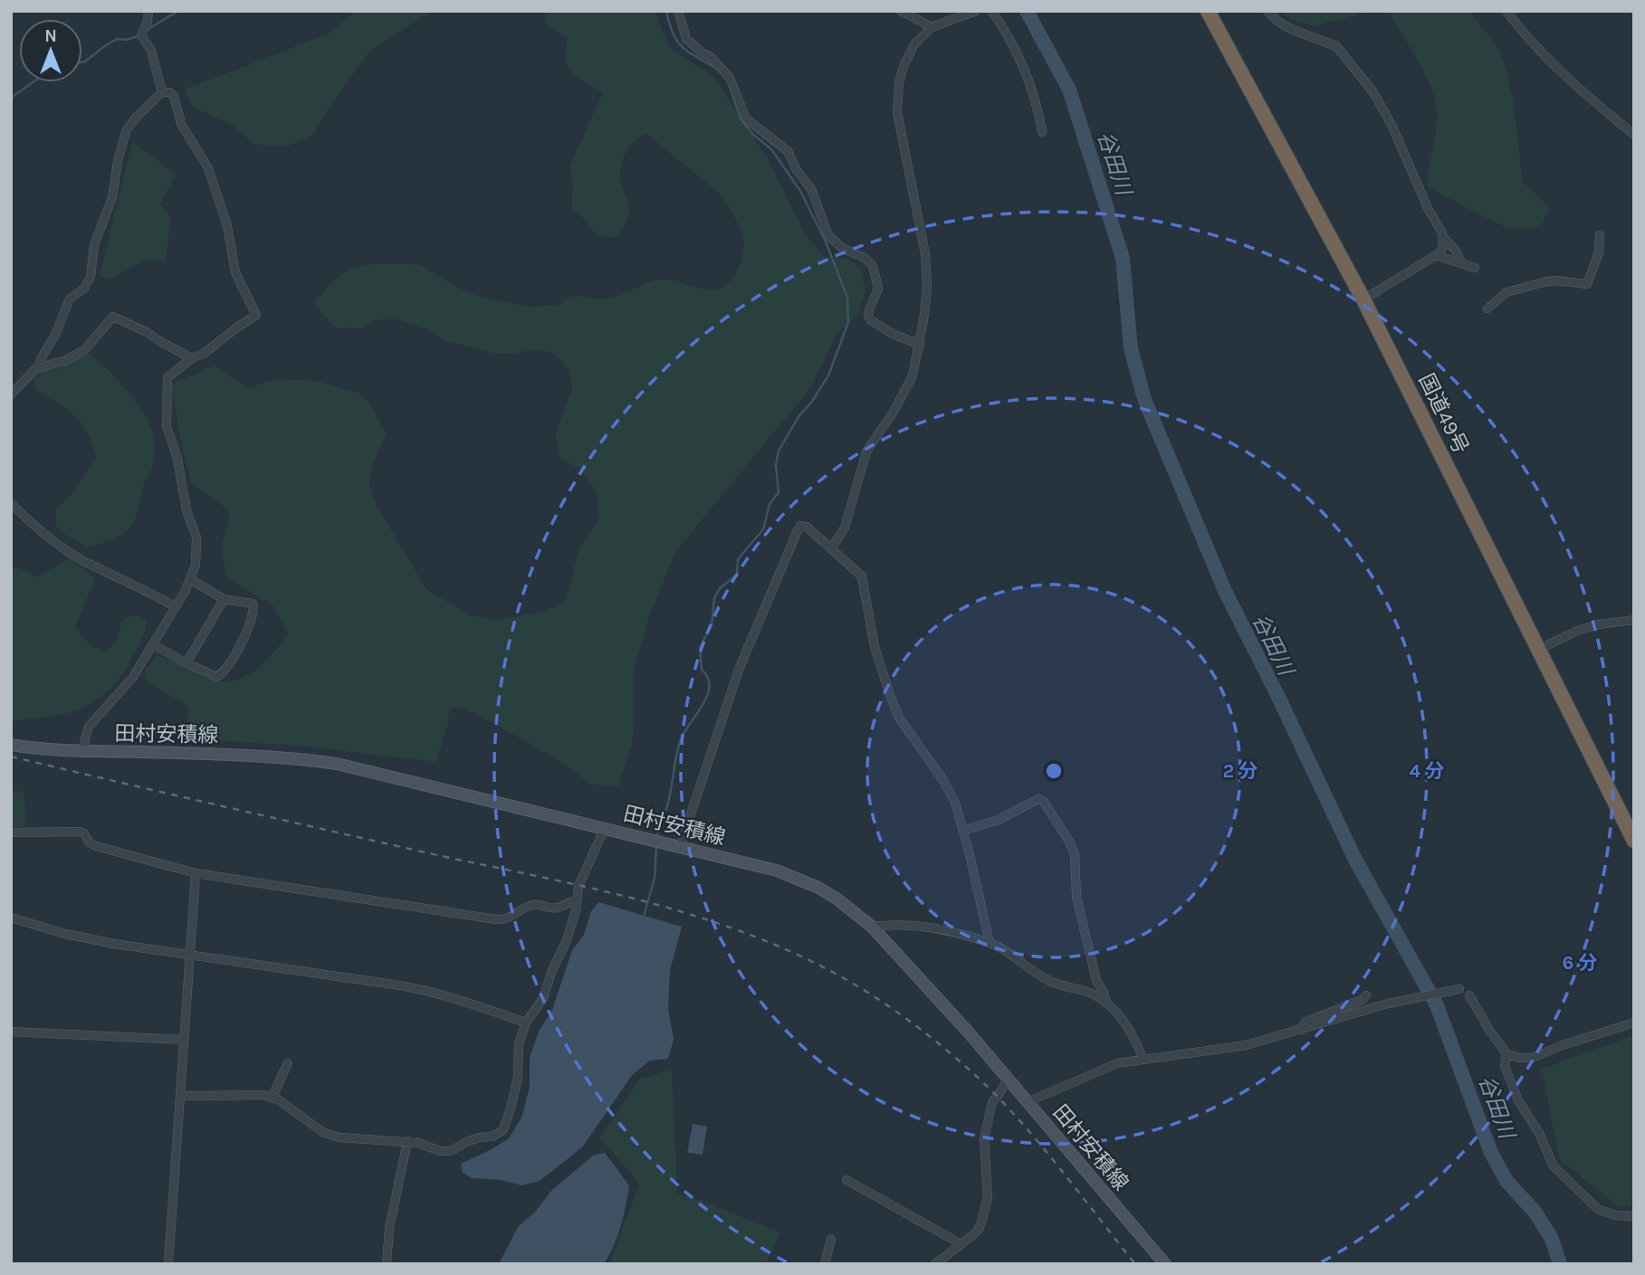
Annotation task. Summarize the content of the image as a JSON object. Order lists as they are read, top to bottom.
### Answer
{
  "streets": {
    "highway": ["国道49号"],
    "main road": ["田村安積線"]
  },
  "water": ["谷田川"],
  "north": "top",
  "rings": ["2 分", "4 分", "6 分"]
}
